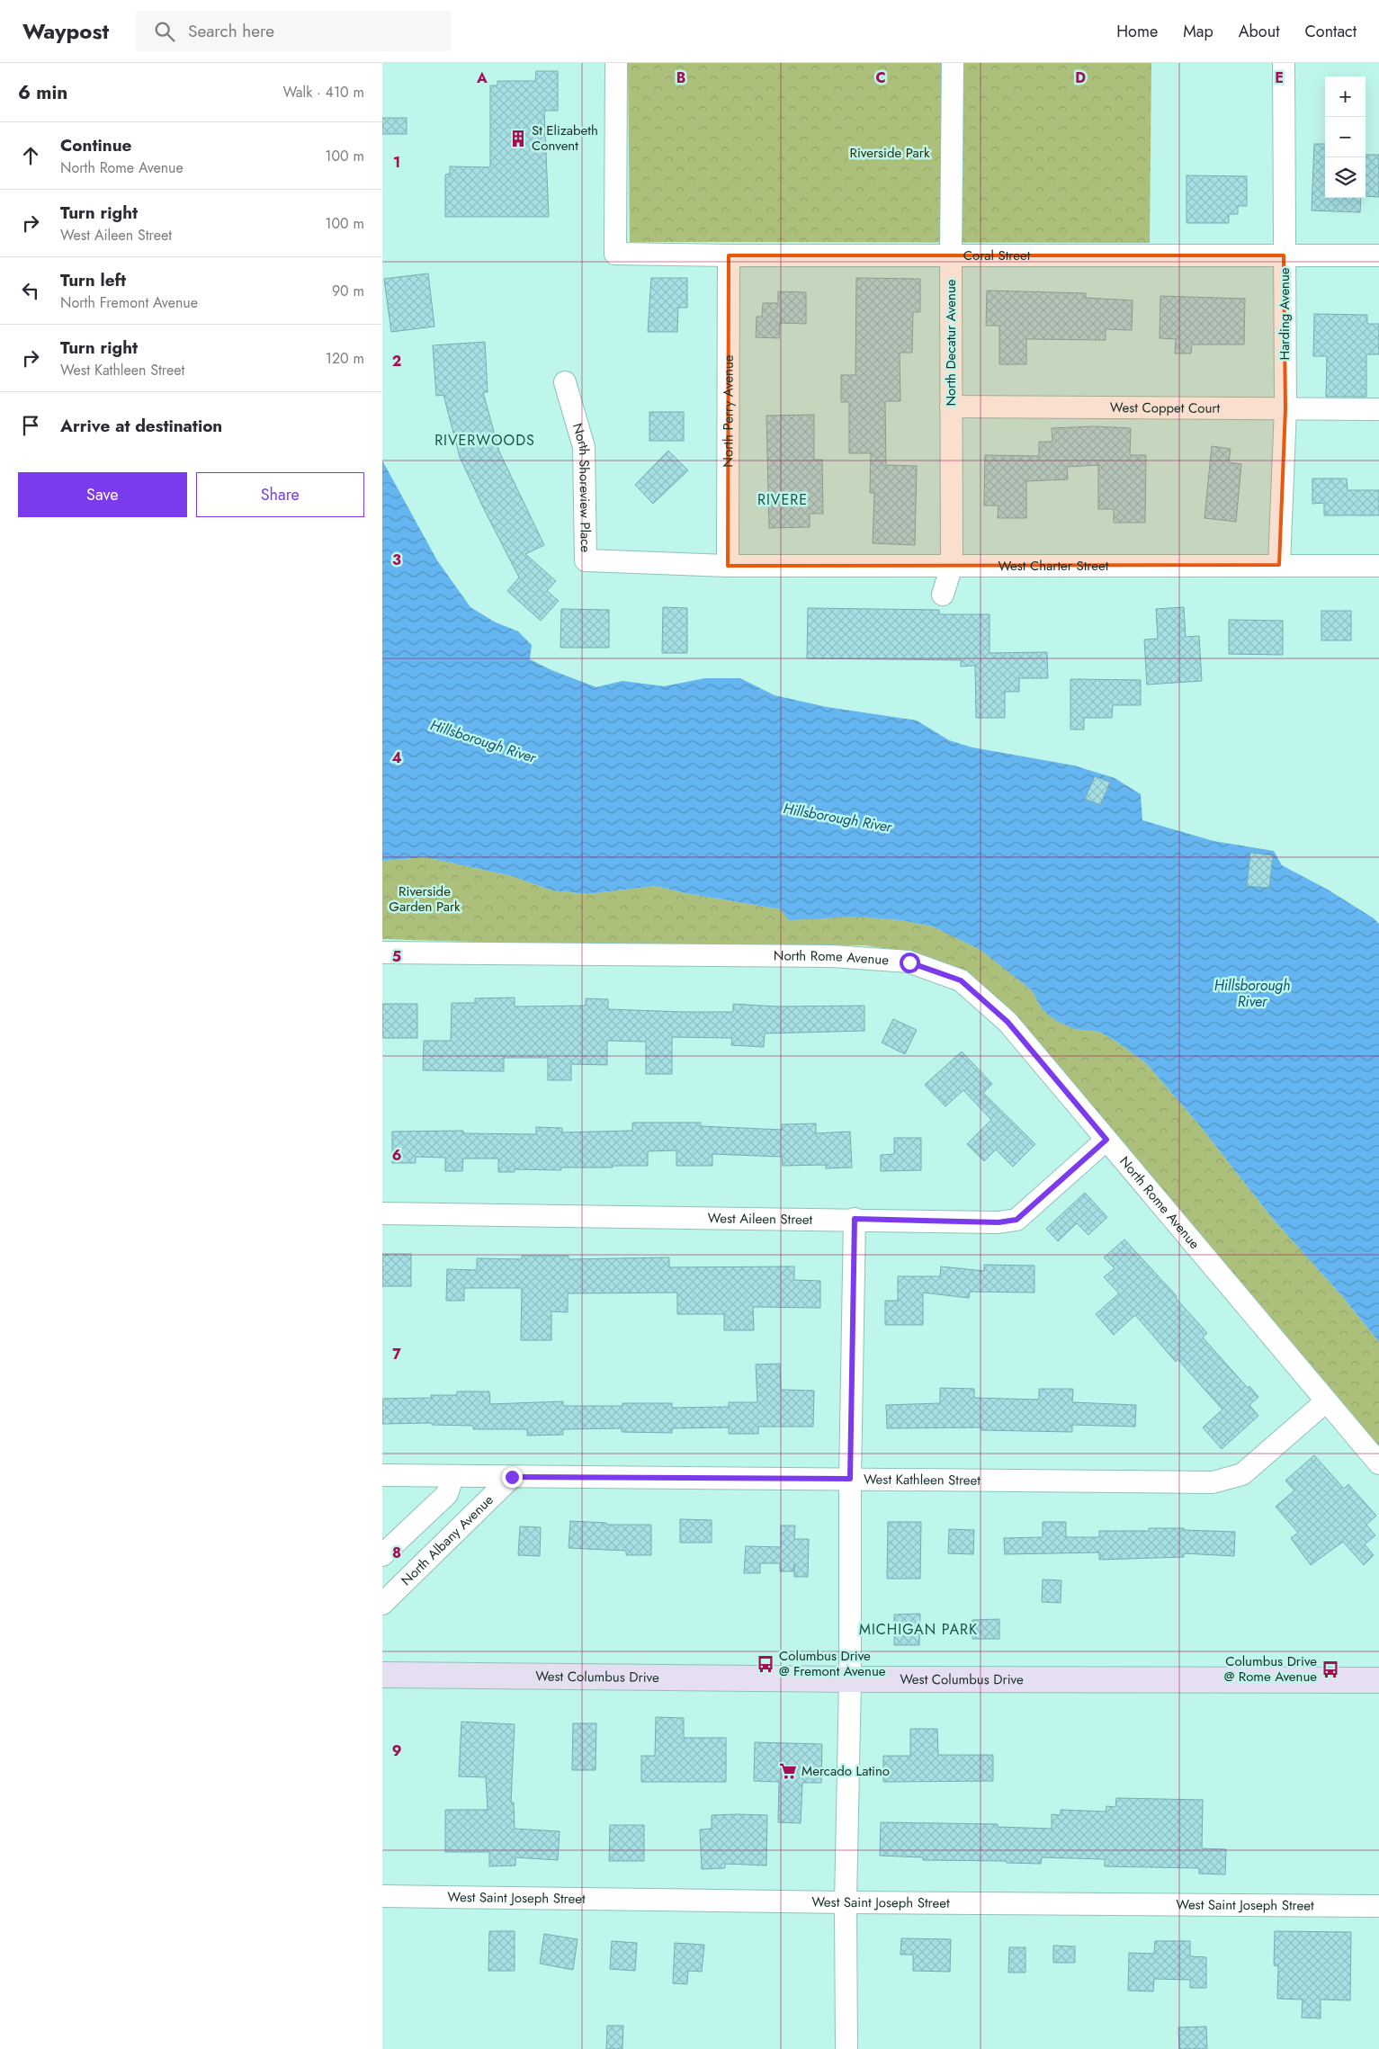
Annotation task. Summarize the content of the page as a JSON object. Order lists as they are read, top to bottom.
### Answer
{
  "streets": {
    "main road": ["West Columbus Drive"],
    "street": [
      "Coral Street",
      "Harding Avenue",
      "North Decatur Avenue",
      "West Coppet Court",
      "North Perry Avenue",
      "North Shoreview Place",
      "West Charter Street",
      "North Rome Avenue",
      "West Aileen Street",
      "West Kathleen Street",
      "North Albany Avenue",
      "West Saint Joseph Street"
    ]
  },
  "crossings": [
    ["Coral Street", "Harding Avenue"],
    ["Coral Street", "North Decatur Avenue"],
    ["Coral Street", "North Perry Avenue"],
    ["Harding Avenue", "West Coppet Court"],
    ["Harding Avenue", "West Charter Street"],
    ["North Decatur Avenue", "West Coppet Court"],
    ["North Decatur Avenue", "West Charter Street"],
    ["North Perry Avenue", "North Shoreview Place"],
    ["North Perry Avenue", "West Charter Street"],
    ["North Shoreview Place", "West Charter Street"],
    ["North Rome Avenue", "West Aileen Street"],
    ["North Rome Avenue", "West Kathleen Street"],
    ["West Kathleen Street", "North Albany Avenue"]
  ],
  "districts": ["RIVERWOODS", "RIVERE", "MICHIGAN PARK"],
  "water": ["Hillsborough River"],
  "parks": ["Riverside Park", "Riverside Garden Park"],
  "places": {
    "building": ["St Elizabeth Convent"],
    "bus stop": ["Columbus Drive @ Fremont Avenue", "Columbus Drive @ Rome Avenue"],
    "supermarket": ["Mercado Latino"]
  },
  "page": {
    "header": "Waypost",
    "search": "Search here",
    "nav": [
      "Home",
      "Map",
      "About",
      "Contact"
    ],
    "heading": ["6 min", "Walk · 410 m"],
    "map_buttons": ["+", "−"],
    "list": [
      ["Continue", "North Rome Avenue", "100 m"],
      ["Turn right", "West Aileen Street", "100 m"],
      ["Turn left", "North Fremont Avenue", "90 m"],
      ["Turn right", "West Kathleen Street", "120 m"],
      "Arrive at destination"
    ],
    "buttons": ["Save", "Share"]
  },
  "grid": {
    "columns": [
      "A",
      "B",
      "C",
      "D",
      "E"
    ],
    "rows": [
      "1",
      "2",
      "3",
      "4",
      "5",
      "6",
      "7",
      "8",
      "9"
    ]
  }
}
